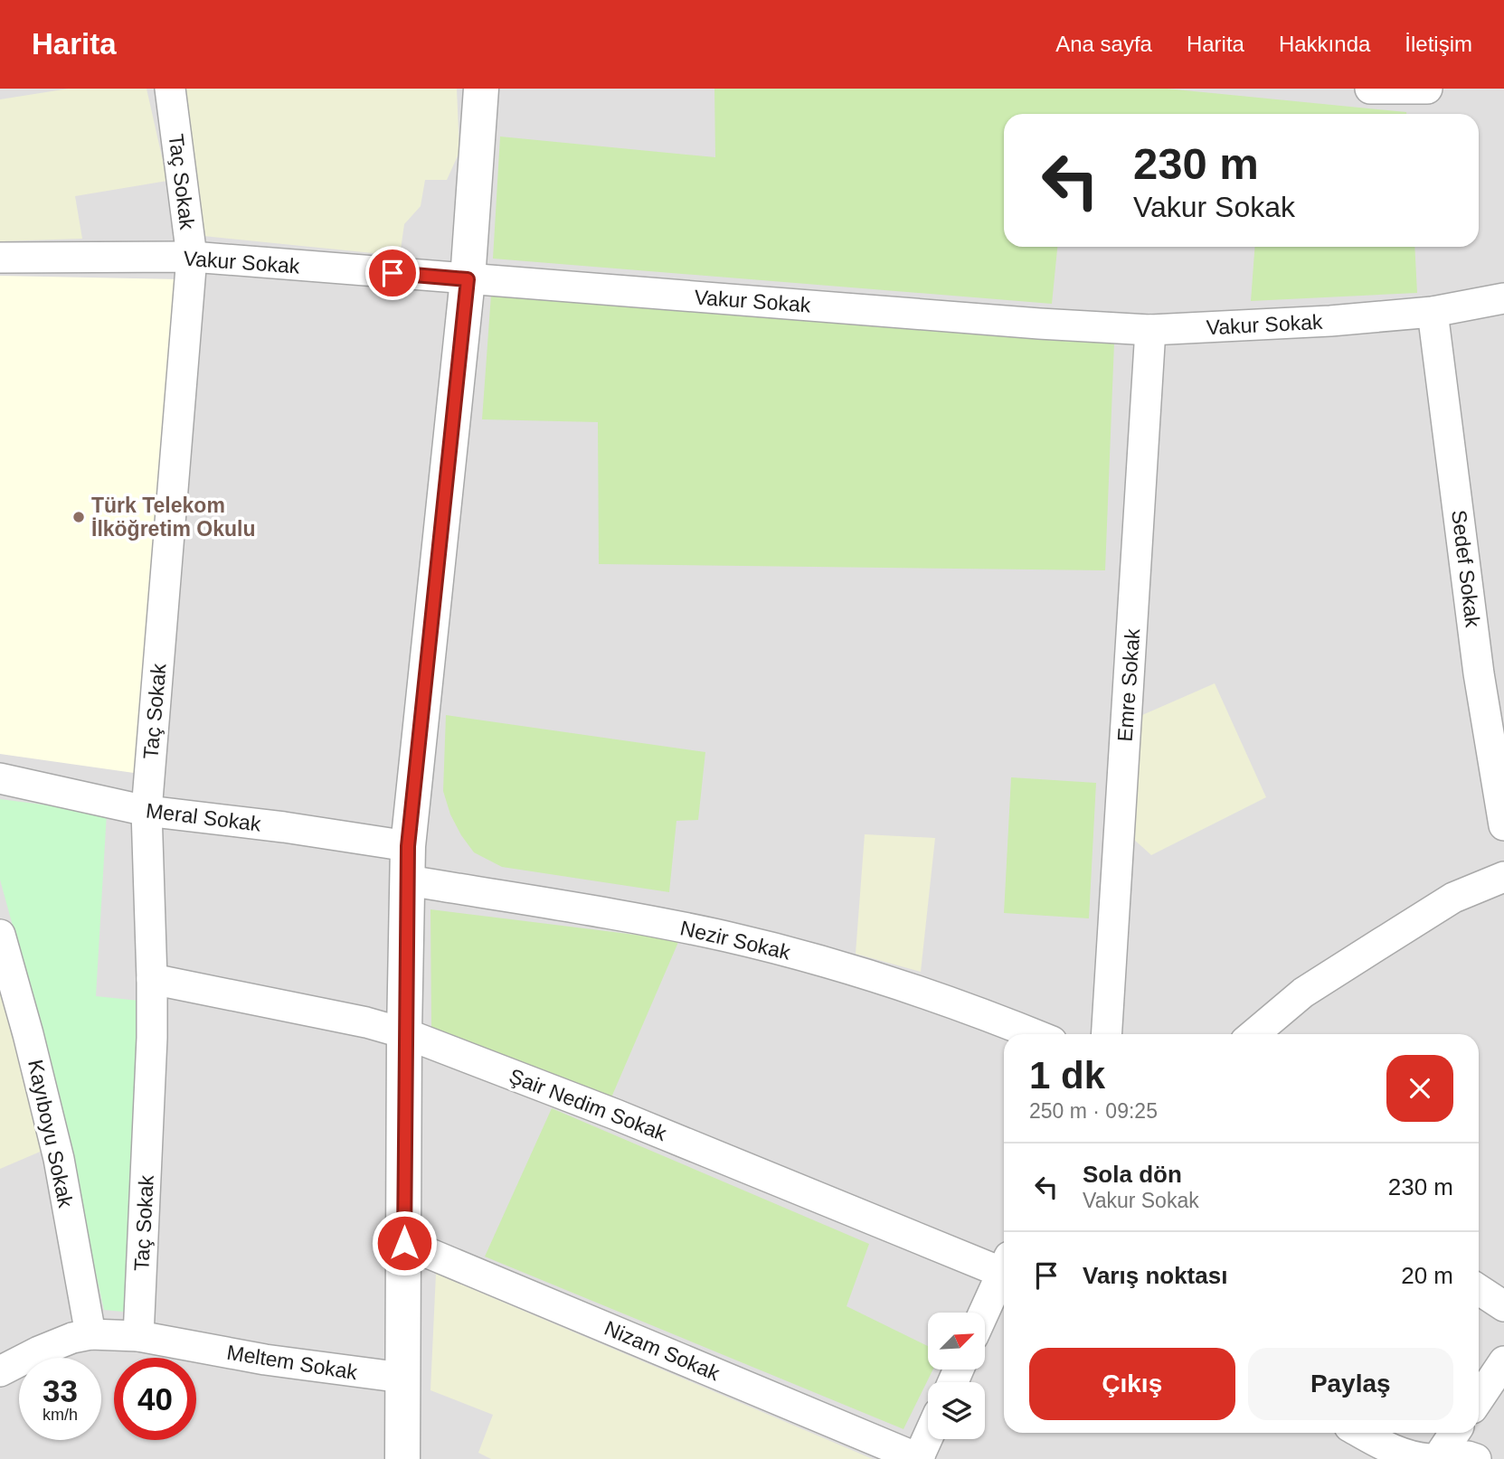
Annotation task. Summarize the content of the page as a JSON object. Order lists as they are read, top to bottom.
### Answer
{
  "streets": {
    "street": [
      "Taç Sokak",
      "Vakur Sokak",
      "Sedef Sokak",
      "Emre Sokak",
      "Meral Sokak",
      "Nezir Sokak",
      "Şair Nedim Sokak",
      "Kayıboyu Sokak",
      "Nizam Sokak",
      "Meltem Sokak"
    ]
  },
  "crossings": [
    ["Taç Sokak", "Vakur Sokak"],
    ["Taç Sokak", "Meral Sokak"],
    ["Taç Sokak", "Şair Nedim Sokak"],
    ["Taç Sokak", "Meltem Sokak"],
    ["Vakur Sokak", "Sedef Sokak"],
    ["Vakur Sokak", "Emre Sokak"],
    ["Kayıboyu Sokak", "Meltem Sokak"]
  ],
  "places": ["Türk Telekom İlköğretim Okulu"],
  "north": "top right",
  "page": {
    "header": "Harita",
    "nav": [
      "Ana sayfa",
      "Harita",
      "Hakkında",
      "İletişim"
    ],
    "turn": ["230 m", "Vakur Sokak"],
    "heading": ["1 dk", "250 m · 09:25"],
    "list": [
      {
        "name": "Sola dön",
        "note": "Vakur Sokak",
        "value": "230 m"
      },
      {
        "name": "Varış noktası",
        "value": "20 m"
      }
    ],
    "buttons": ["Çıkış", "Paylaş"],
    "speed": "33 km/h",
    "limit": "40"
  }
}
